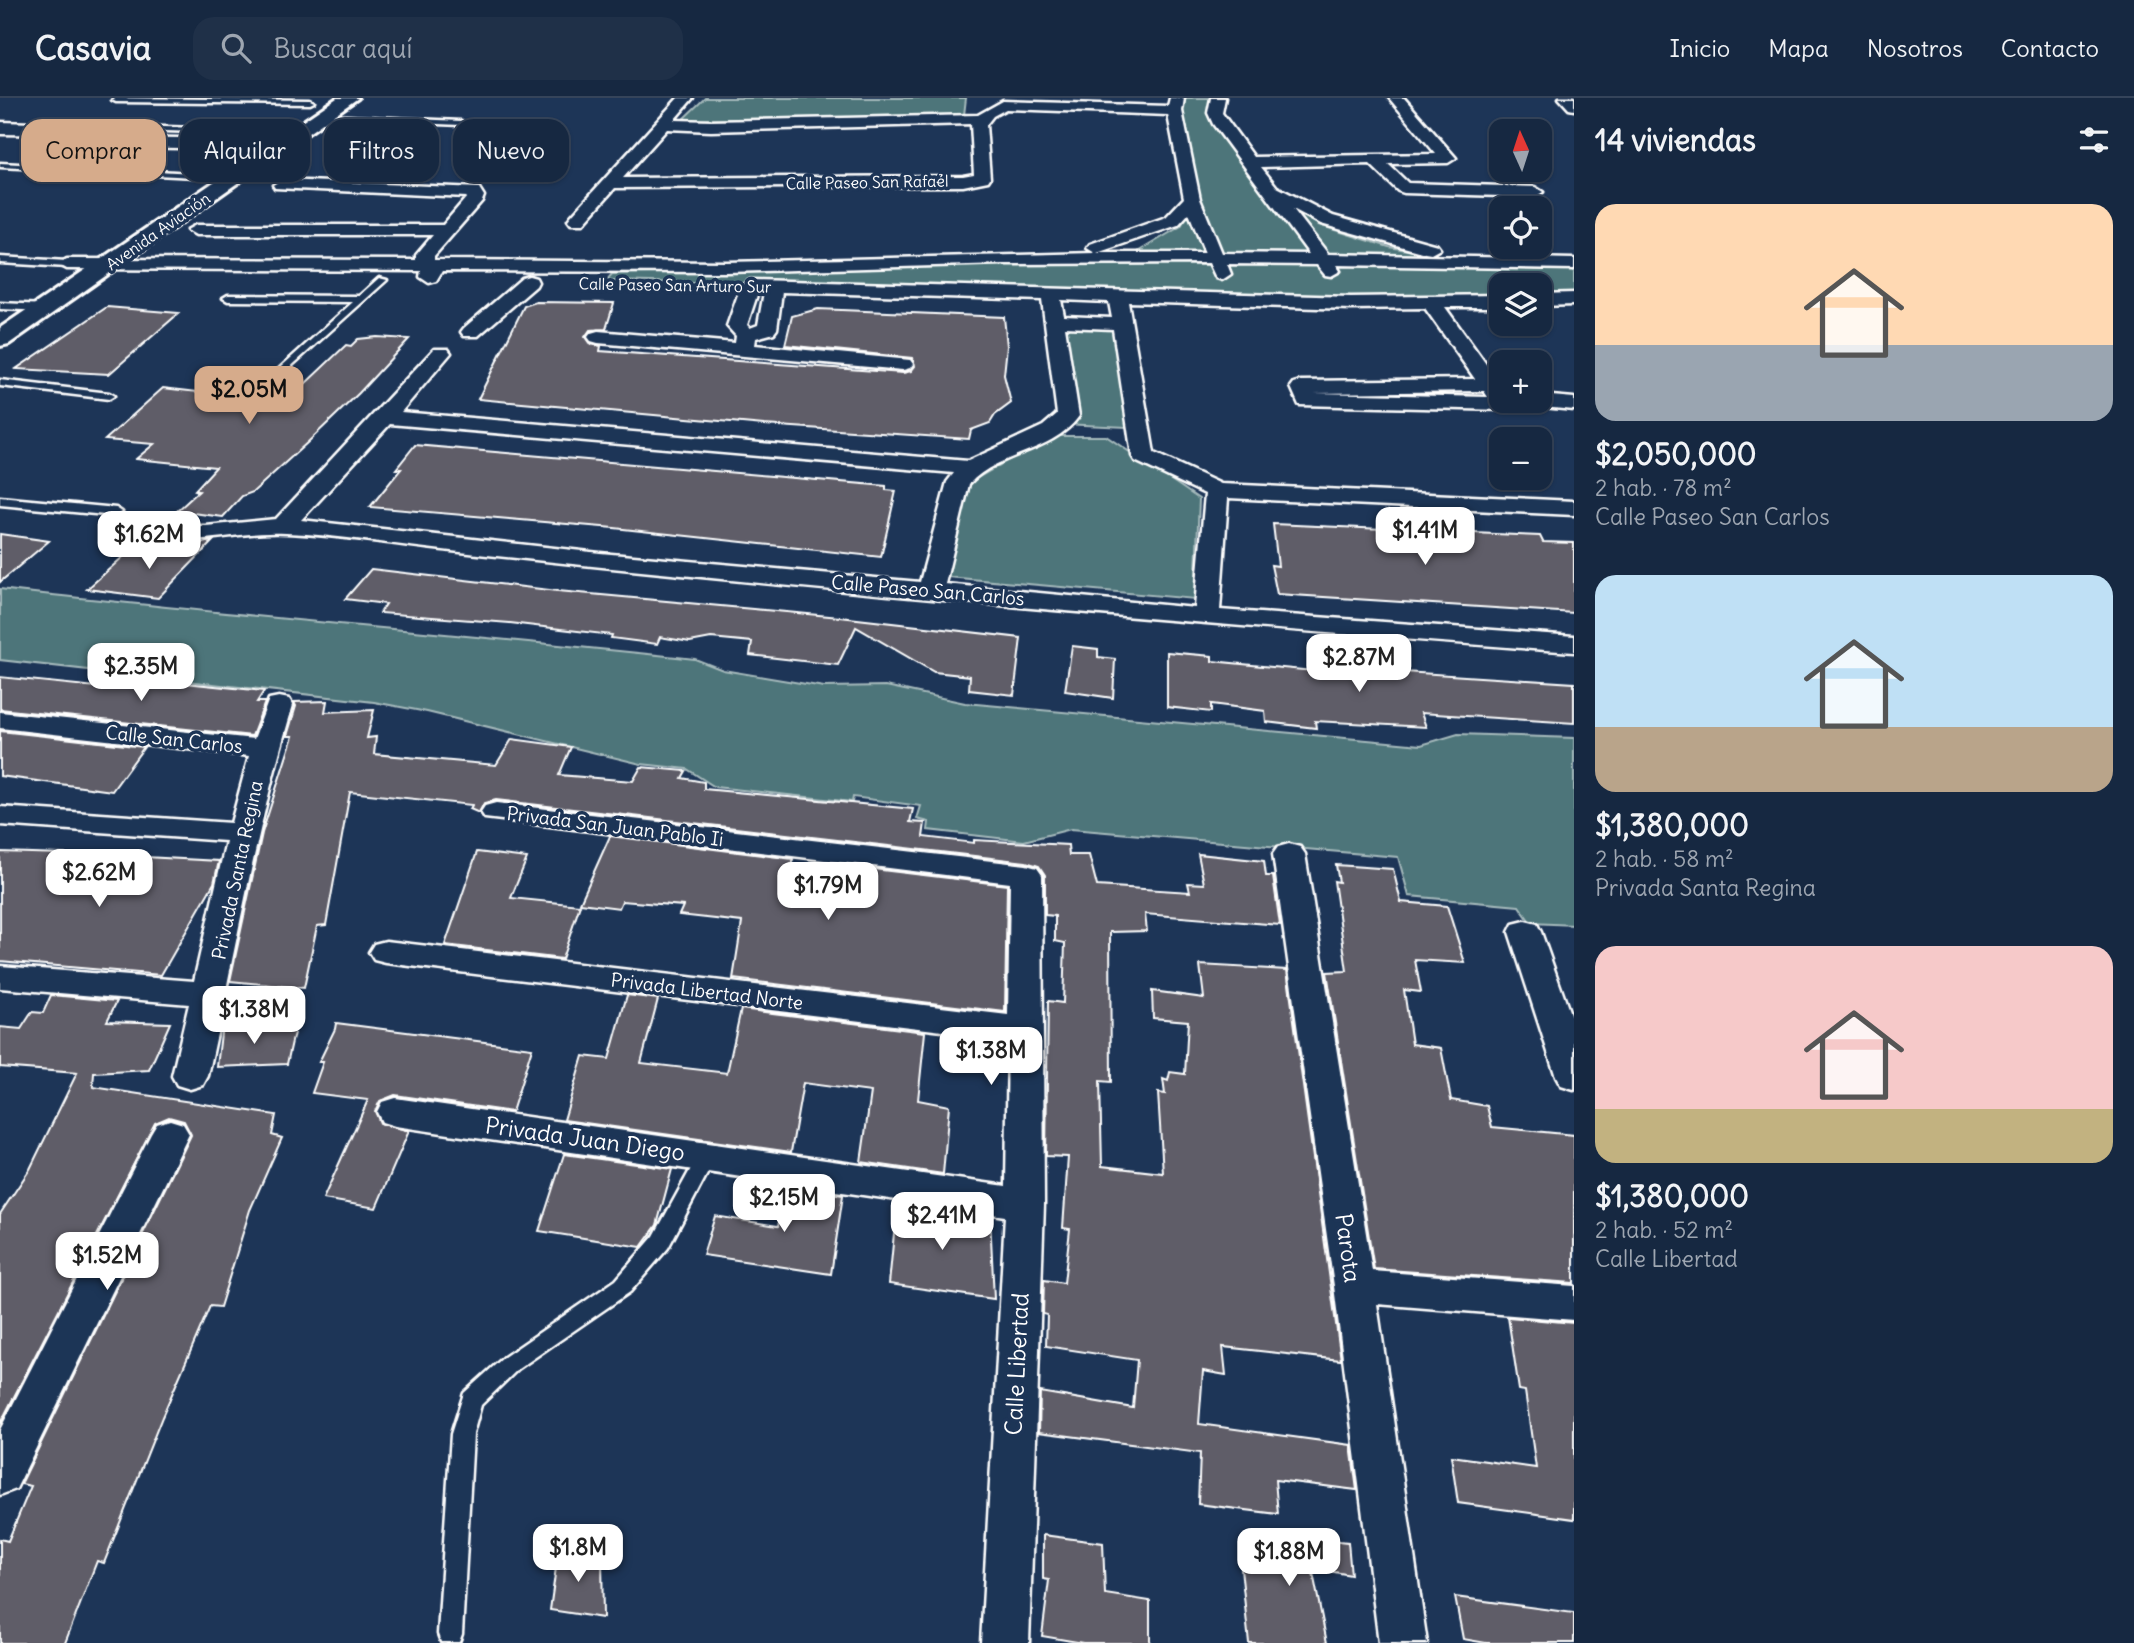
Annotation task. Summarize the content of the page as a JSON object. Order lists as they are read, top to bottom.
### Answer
{
  "streets": {
    "main road": ["Avenida Aviación"],
    "street": [
      "Calle Paseo San Rafaél",
      "Calle Paseo San Arturo Sur",
      "Calle Paseo San Carlos",
      "Calle San Carlos",
      "Privada San Juan Pablo Ii",
      "Privada Santa Regina",
      "Privada Libertad Norte",
      "Privada Juan Diego",
      "Parota",
      "Calle Libertad"
    ]
  },
  "crossings": [
    ["Avenida Aviación", "Calle Paseo San Arturo Sur"],
    ["Calle San Carlos", "Privada Santa Regina"],
    ["Privada San Juan Pablo Ii", "Calle Libertad"],
    ["Privada Libertad Norte", "Calle Libertad"],
    ["Privada Juan Diego", "Calle Libertad"]
  ],
  "north": "top",
  "page": {
    "header": "Casavia",
    "search": "Buscar aquí",
    "nav": [
      "Inicio",
      "Mapa",
      "Nosotros",
      "Contacto"
    ],
    "heading": "14 viviendas",
    "map_buttons": ["+", "−"],
    "chip": [
      "Comprar",
      "Alquilar",
      "Filtros",
      "Nuevo"
    ],
    "list": [
      {
        "name": "$2,050,000",
        "note": "2 hab. · 78 m² · Calle Paseo San Carlos"
      },
      {
        "name": "$1,380,000",
        "note": "2 hab. · 58 m² · Privada Santa Regina"
      },
      {
        "name": "$1,380,000",
        "note": "2 hab. · 52 m² · Calle Libertad"
      }
    ],
    "price": [
      "$2.05M",
      "$1.41M",
      "$1.62M",
      "$2.87M",
      "$2.35M",
      "$2.62M",
      "$1.79M",
      "$1.38M",
      "$1.38M",
      "$2.15M",
      "$2.41M",
      "$1.52M",
      "$1.8M",
      "$1.88M"
    ]
  }
}
